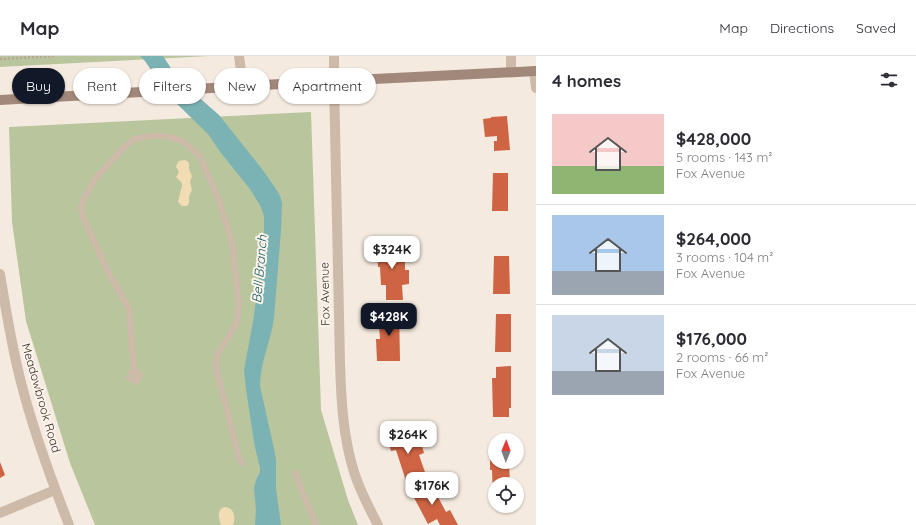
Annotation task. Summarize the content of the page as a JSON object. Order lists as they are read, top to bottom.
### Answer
{
  "streets": {
    "street": ["Fox Avenue", "Meadowbrook Road"]
  },
  "water": ["Bell Branch"],
  "north": "top",
  "page": {
    "header": "Map",
    "nav": ["Map", "Directions", "Saved"],
    "heading": "4 homes",
    "chip": [
      "Buy",
      "Rent",
      "Filters",
      "New",
      "Apartment"
    ],
    "list": [
      {
        "name": "$428,000",
        "note": "5 rooms · 143 m² · Fox Avenue"
      },
      {
        "name": "$264,000",
        "note": "3 rooms · 104 m² · Fox Avenue"
      },
      {
        "name": "$176,000",
        "note": "2 rooms · 66 m² · Fox Avenue"
      }
    ],
    "price": [
      "$324K",
      "$428K",
      "$264K",
      "$176K"
    ]
  }
}
